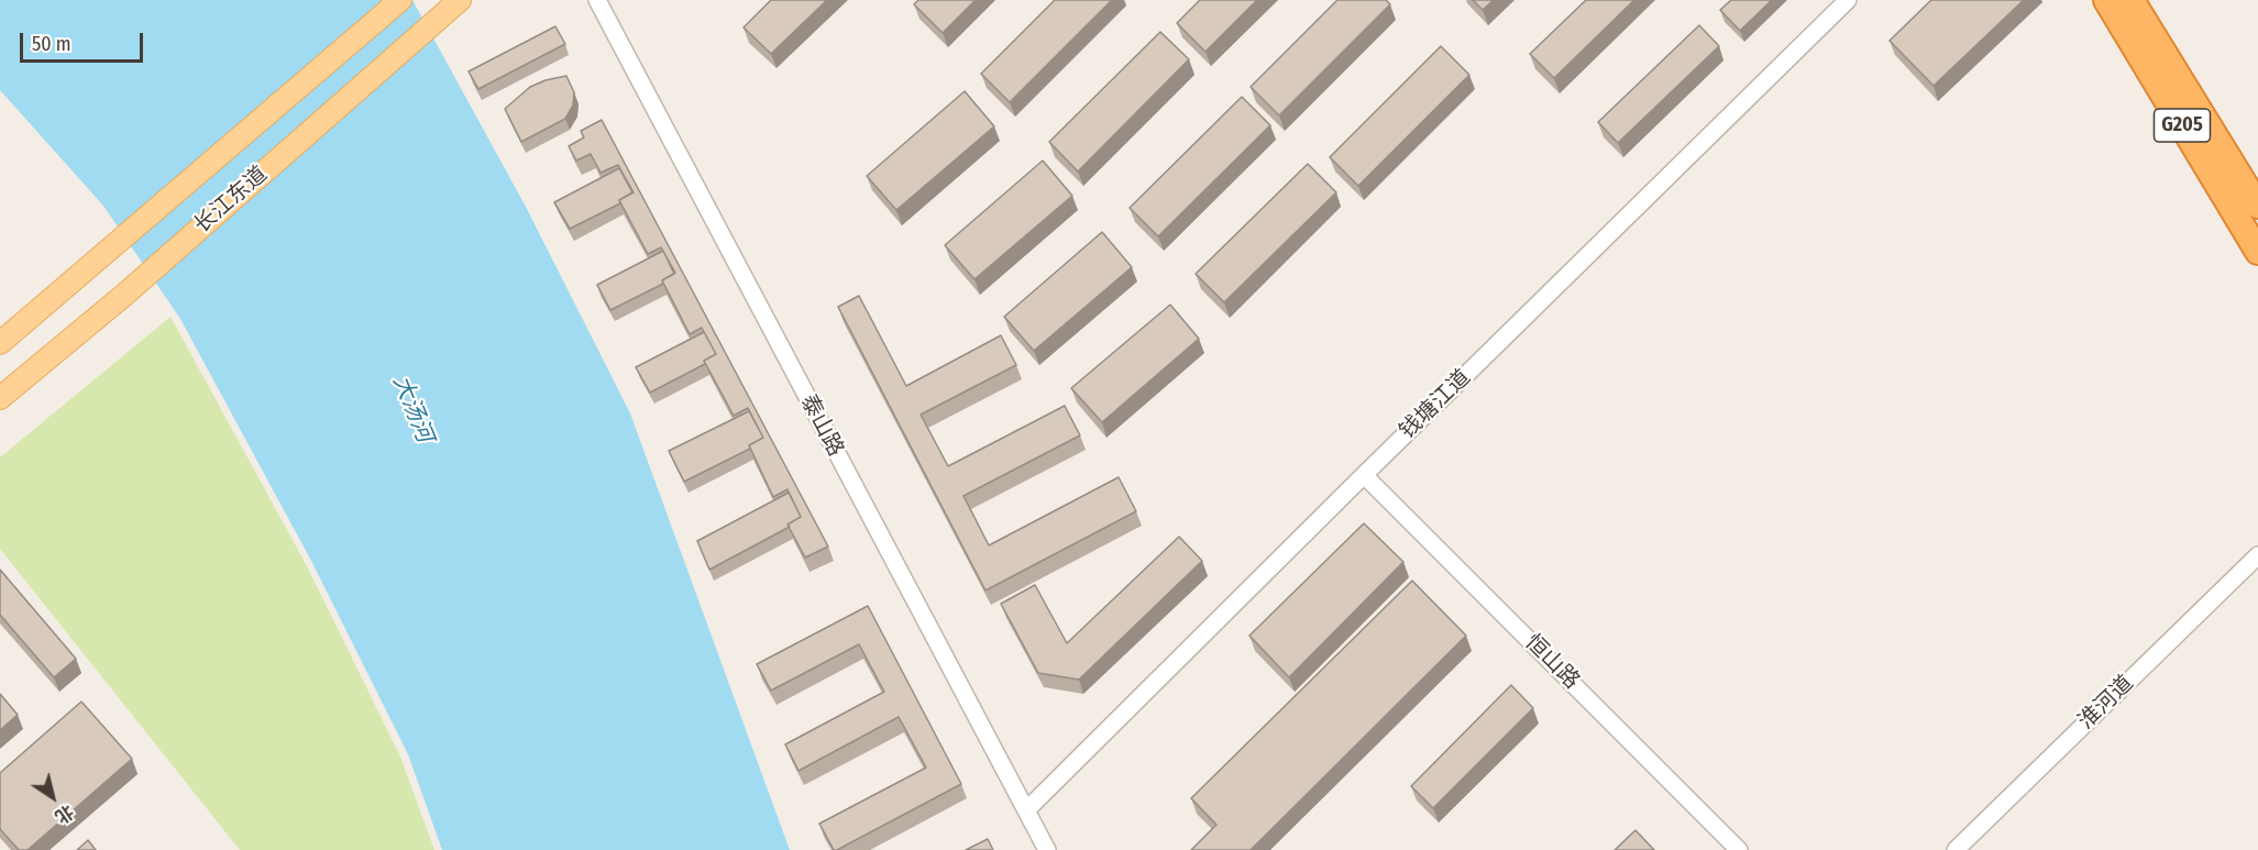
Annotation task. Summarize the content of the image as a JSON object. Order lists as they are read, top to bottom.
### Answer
{
  "streets": {
    "highway": ["G205"],
    "main road": ["长江东道"],
    "street": [
      "钱塘江道",
      "泰山路",
      "恒山路",
      "淮河道"
    ]
  },
  "crossings": [
    ["钱塘江道", "泰山路"],
    ["钱塘江道", "恒山路"]
  ],
  "water": ["大汤河"],
  "scale_bar": "50 m",
  "north": "bottom right"
}
